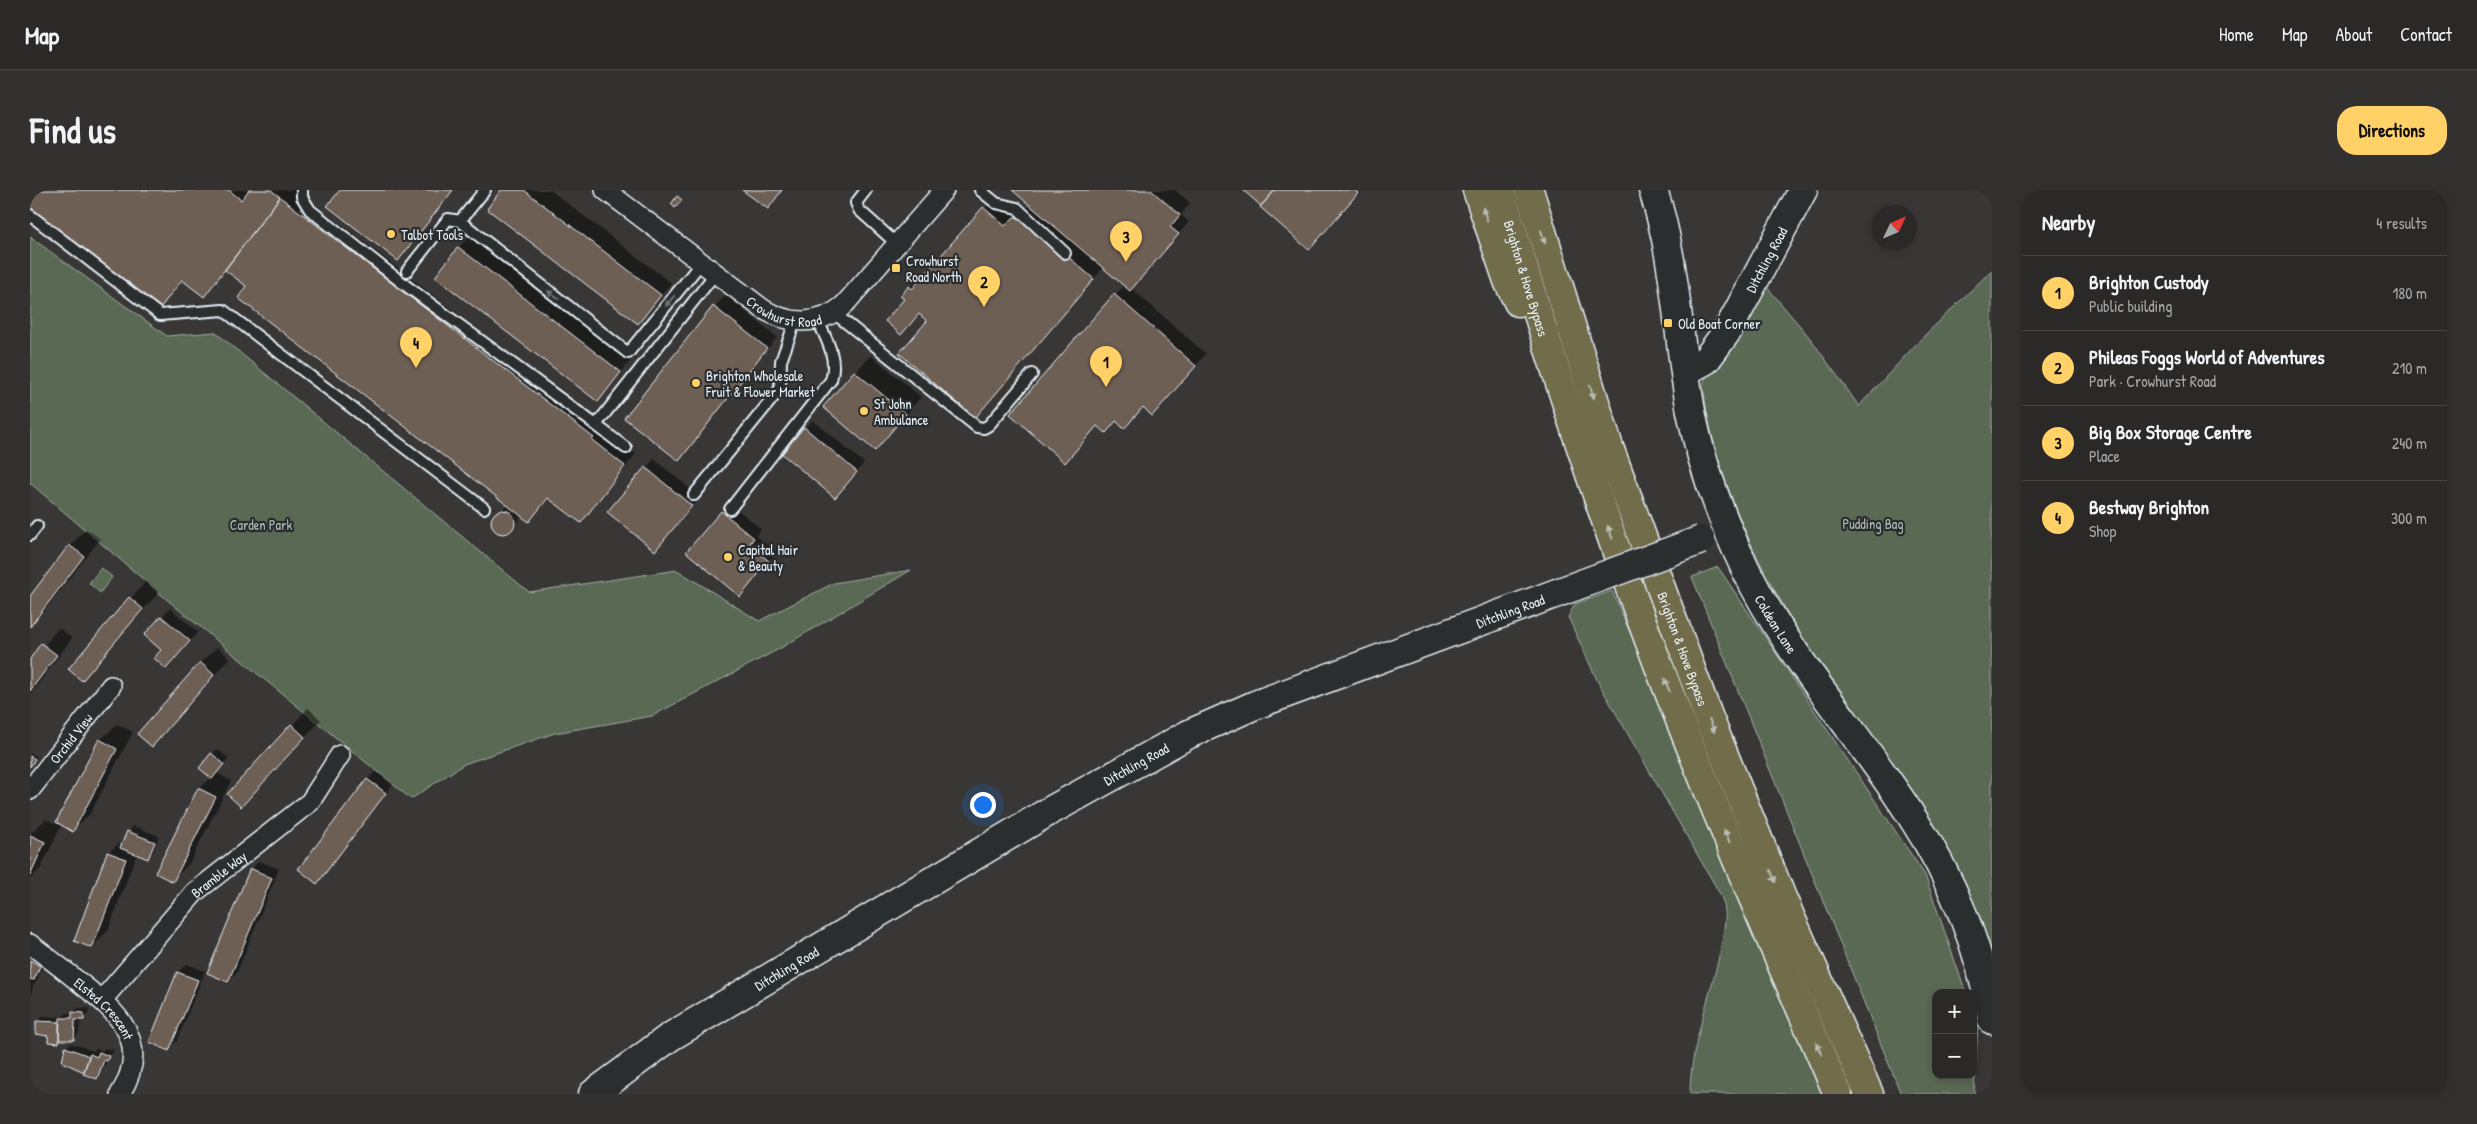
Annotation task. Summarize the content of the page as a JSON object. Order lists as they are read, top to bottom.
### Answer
{
  "streets": {
    "highway": ["Brighton & Hove Bypass"],
    "street": [
      "Ditchling Road",
      "Crowhurst Road",
      "Coldean Lane",
      "Orchid View",
      "Bramble Way",
      "Elsted Crescent"
    ]
  },
  "crossings": [
    ["Ditchling Road", "Coldean Lane"],
    ["Bramble Way", "Elsted Crescent"]
  ],
  "parks": ["Pudding Bag", "Carden Park"],
  "places": {
    "other": [
      "Talbot Tools",
      "Brighton Wholesale Fruit & Flower Market",
      "St John Ambulance",
      "Capital Hair & Beauty"
    ],
    "transit": ["Crowhurst Road North", "Old Boat Corner"]
  },
  "north": "top right",
  "page": {
    "header": "Map",
    "nav": [
      "Home",
      "Map",
      "About",
      "Contact"
    ],
    "buttons": "Directions",
    "title": "Find us",
    "heading": ["Nearby", "4 results"],
    "pins": [
      "3",
      "2",
      "4",
      "1"
    ],
    "list": [
      {
        "mark": "1",
        "name": "Brighton Custody",
        "note": "Public building",
        "value": "180 m"
      },
      {
        "mark": "2",
        "name": "Phileas Foggs World of Adventures",
        "note": "Park · Crowhurst Road",
        "value": "210 m"
      },
      {
        "mark": "3",
        "name": "Big Box Storage Centre",
        "note": "Place",
        "value": "240 m"
      },
      {
        "mark": "4",
        "name": "Bestway Brighton",
        "note": "Shop",
        "value": "300 m"
      }
    ],
    "map_buttons": ["+", "−"]
  }
}
